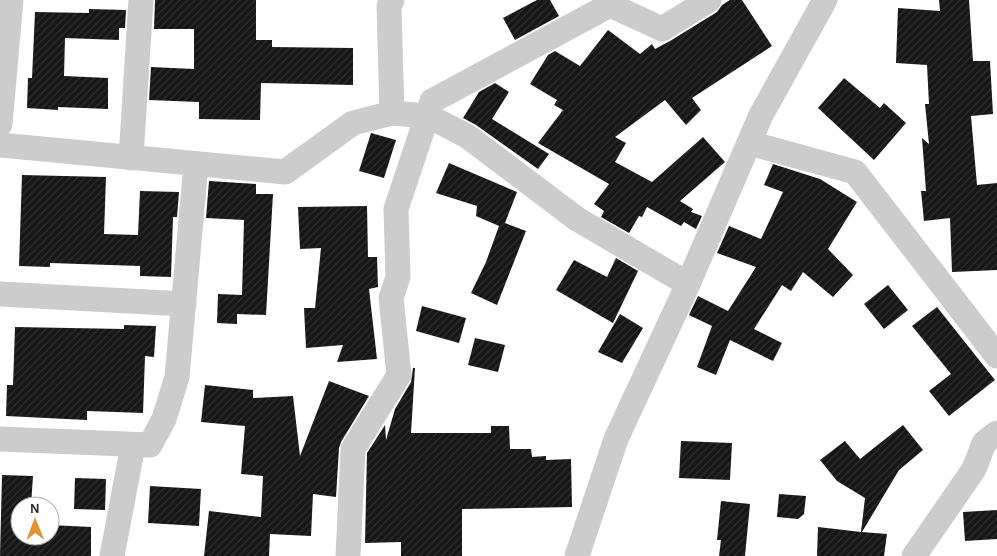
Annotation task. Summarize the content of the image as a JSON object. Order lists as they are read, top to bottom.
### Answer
{
  "north": "top"
}
